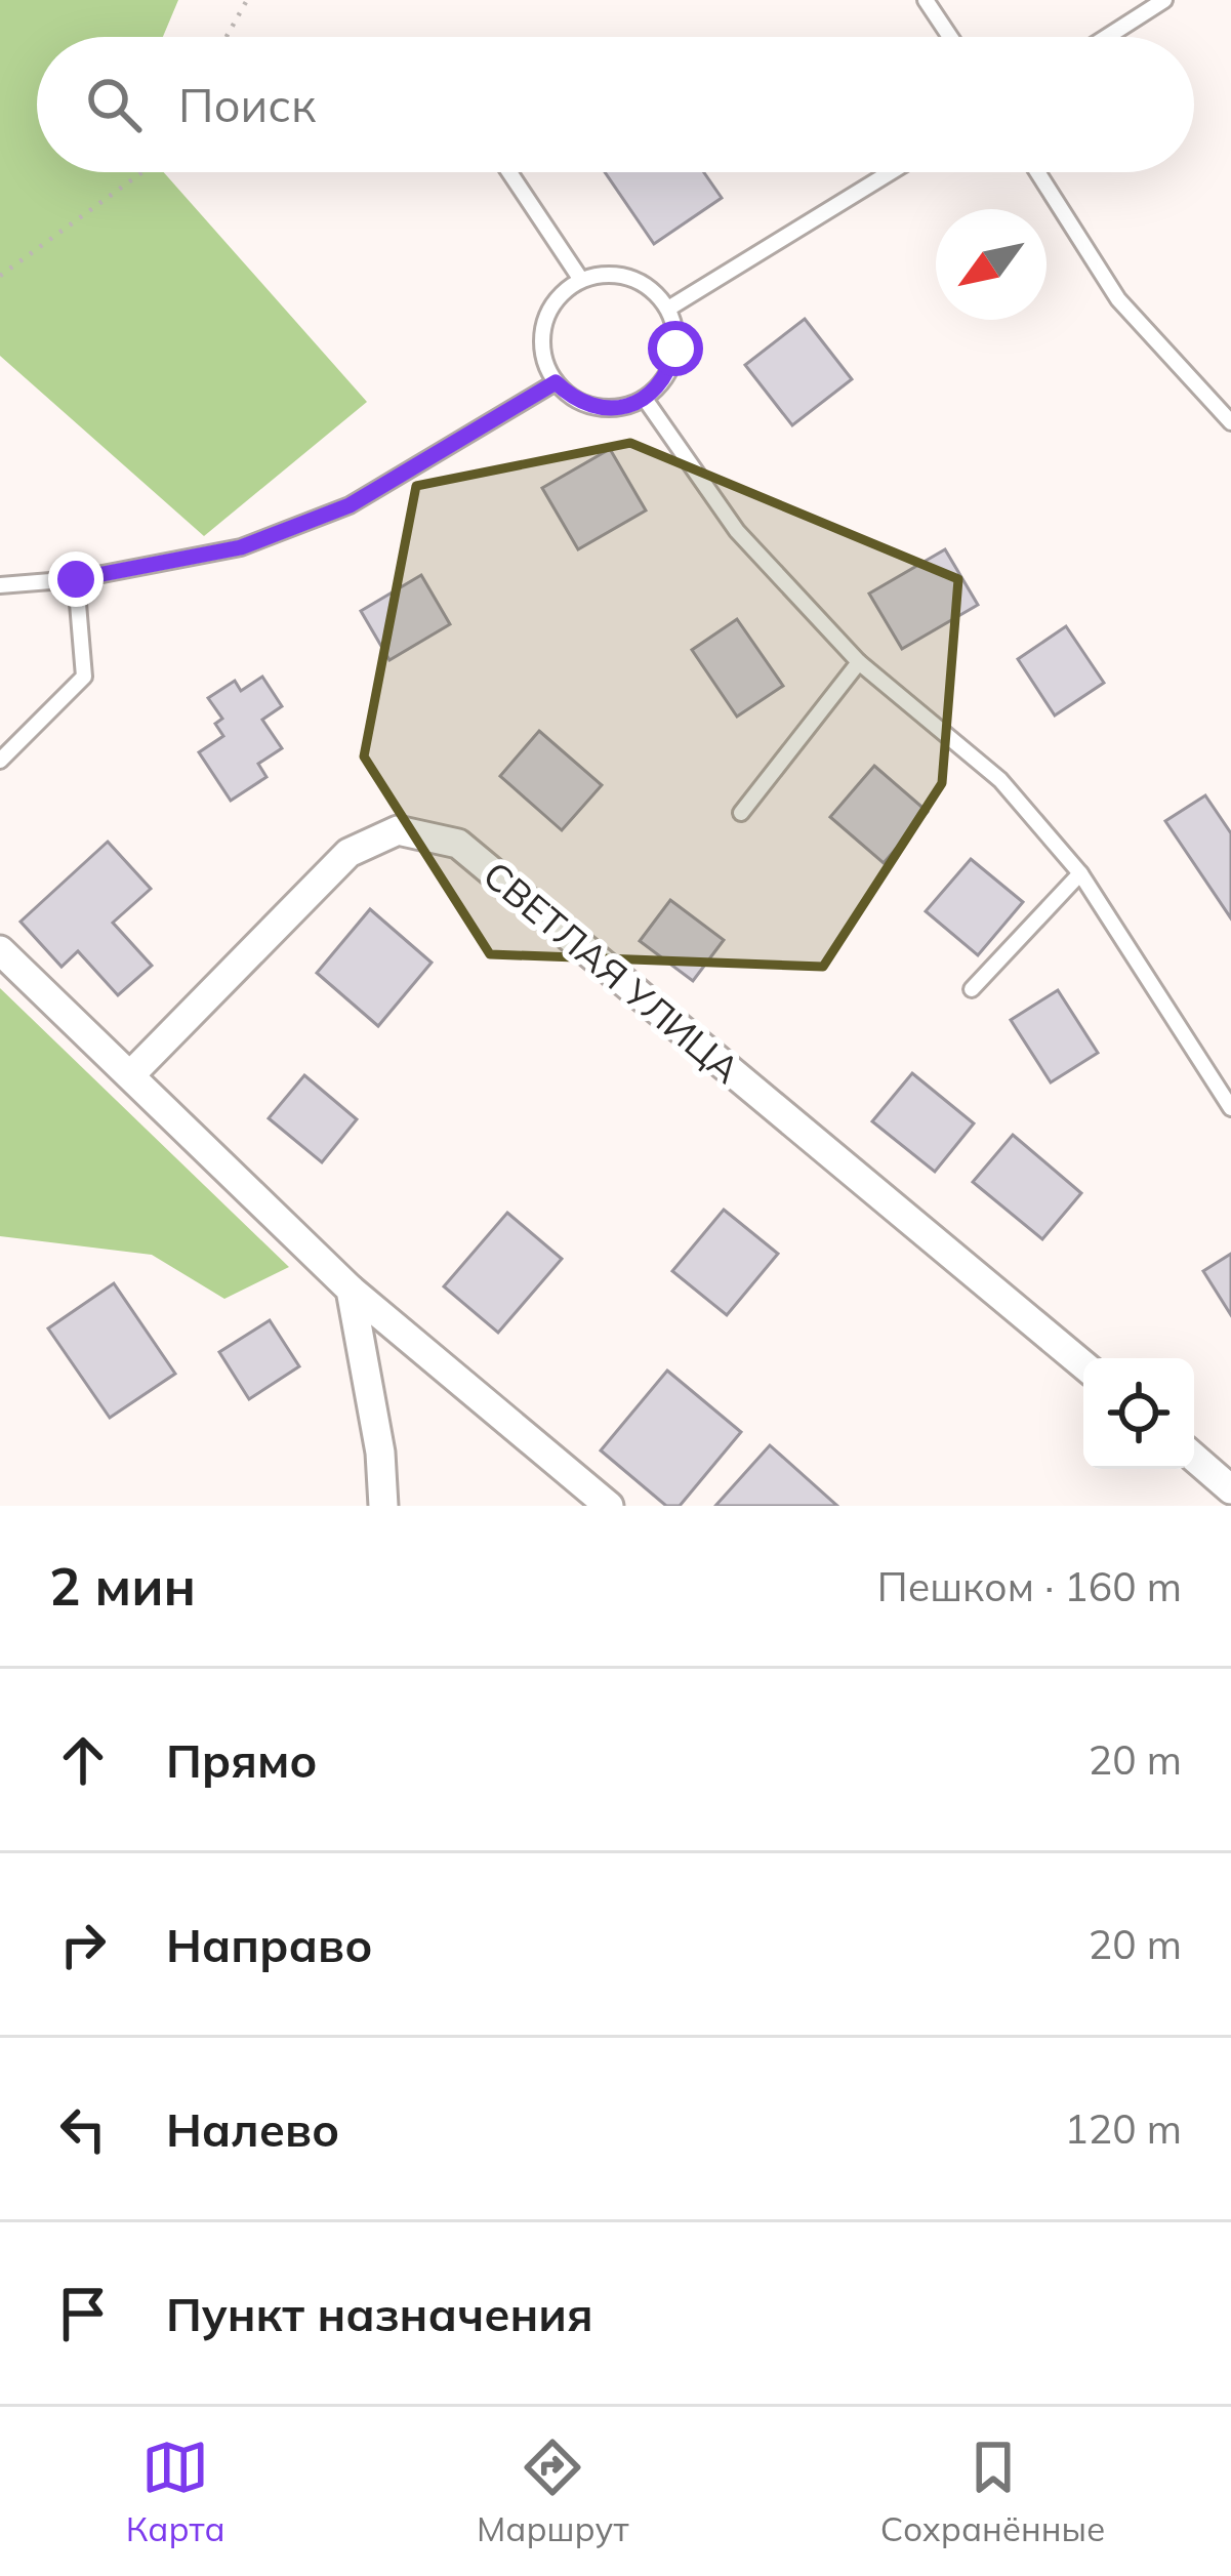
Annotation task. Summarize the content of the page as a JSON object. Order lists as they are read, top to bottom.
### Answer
{
  "streets": {
    "street": ["СВЕТЛАЯ УЛИЦА"]
  },
  "north": "bottom left",
  "page": {
    "search": "Поиск",
    "heading": ["2 мин", "Пешком · 160 m"],
    "list": [
      ["Прямо", "20 m"],
      ["Направо", "20 m"],
      ["Налево", "120 m"],
      "Пункт назначения"
    ],
    "nav": ["Карта", "Маршрут", "Сохранённые"]
  }
}
